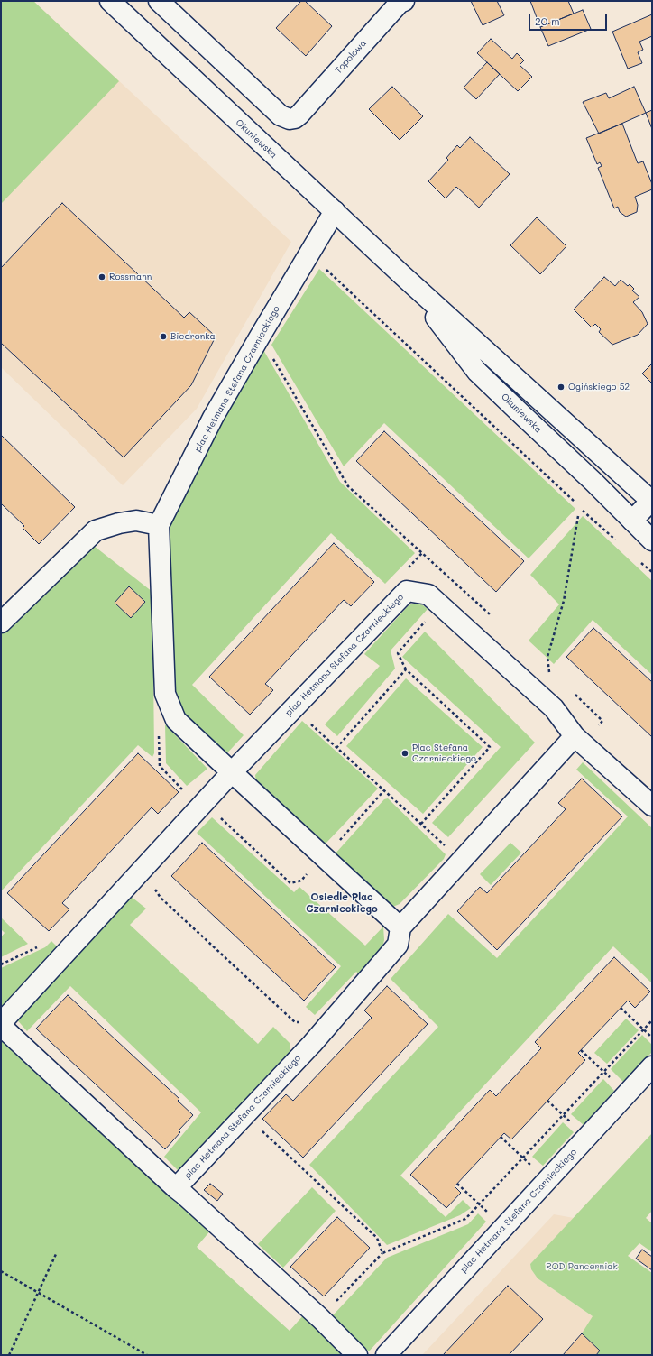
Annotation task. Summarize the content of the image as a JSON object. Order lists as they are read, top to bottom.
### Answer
{
  "streets": {
    "street": ["Topolowa", "Okuniewska", "plac Hetmana Stefana Czarnieckiego"]
  },
  "crossings": [
    ["Okuniewska", "plac Hetmana Stefana Czarnieckiego"]
  ],
  "districts": ["Osiedle Plac Czarnieckiego"],
  "parks": ["ROD Pancerniak"],
  "places": [
    "Rossmann",
    "Biedronka",
    "Ogińskiego 52",
    "Plac Stefana Czarnieckiego"
  ],
  "scale_bar": "20 m"
}
